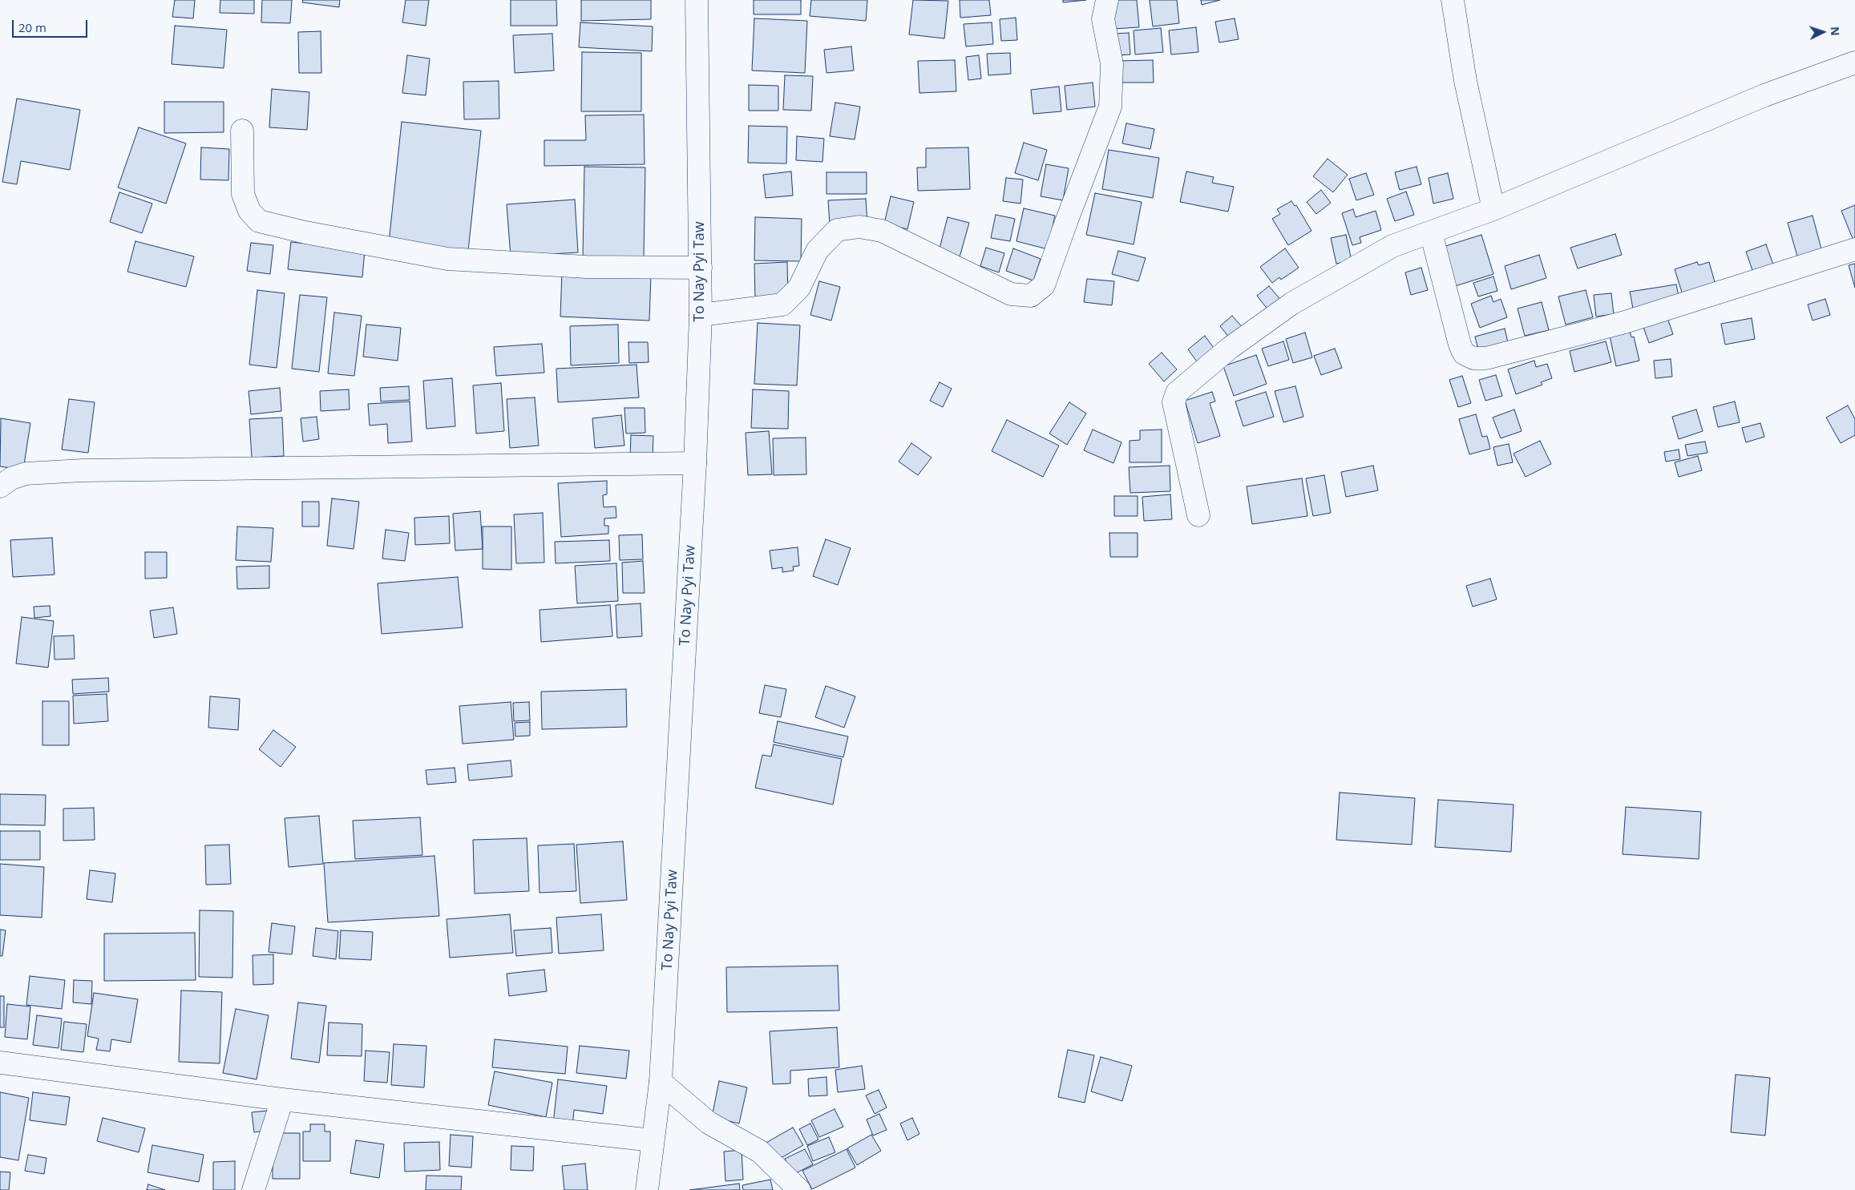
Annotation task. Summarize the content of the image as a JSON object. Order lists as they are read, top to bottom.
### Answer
{
  "streets": {
    "street": ["To Nay Pyi Taw"]
  },
  "scale_bar": "20 m",
  "north": "right"
}
